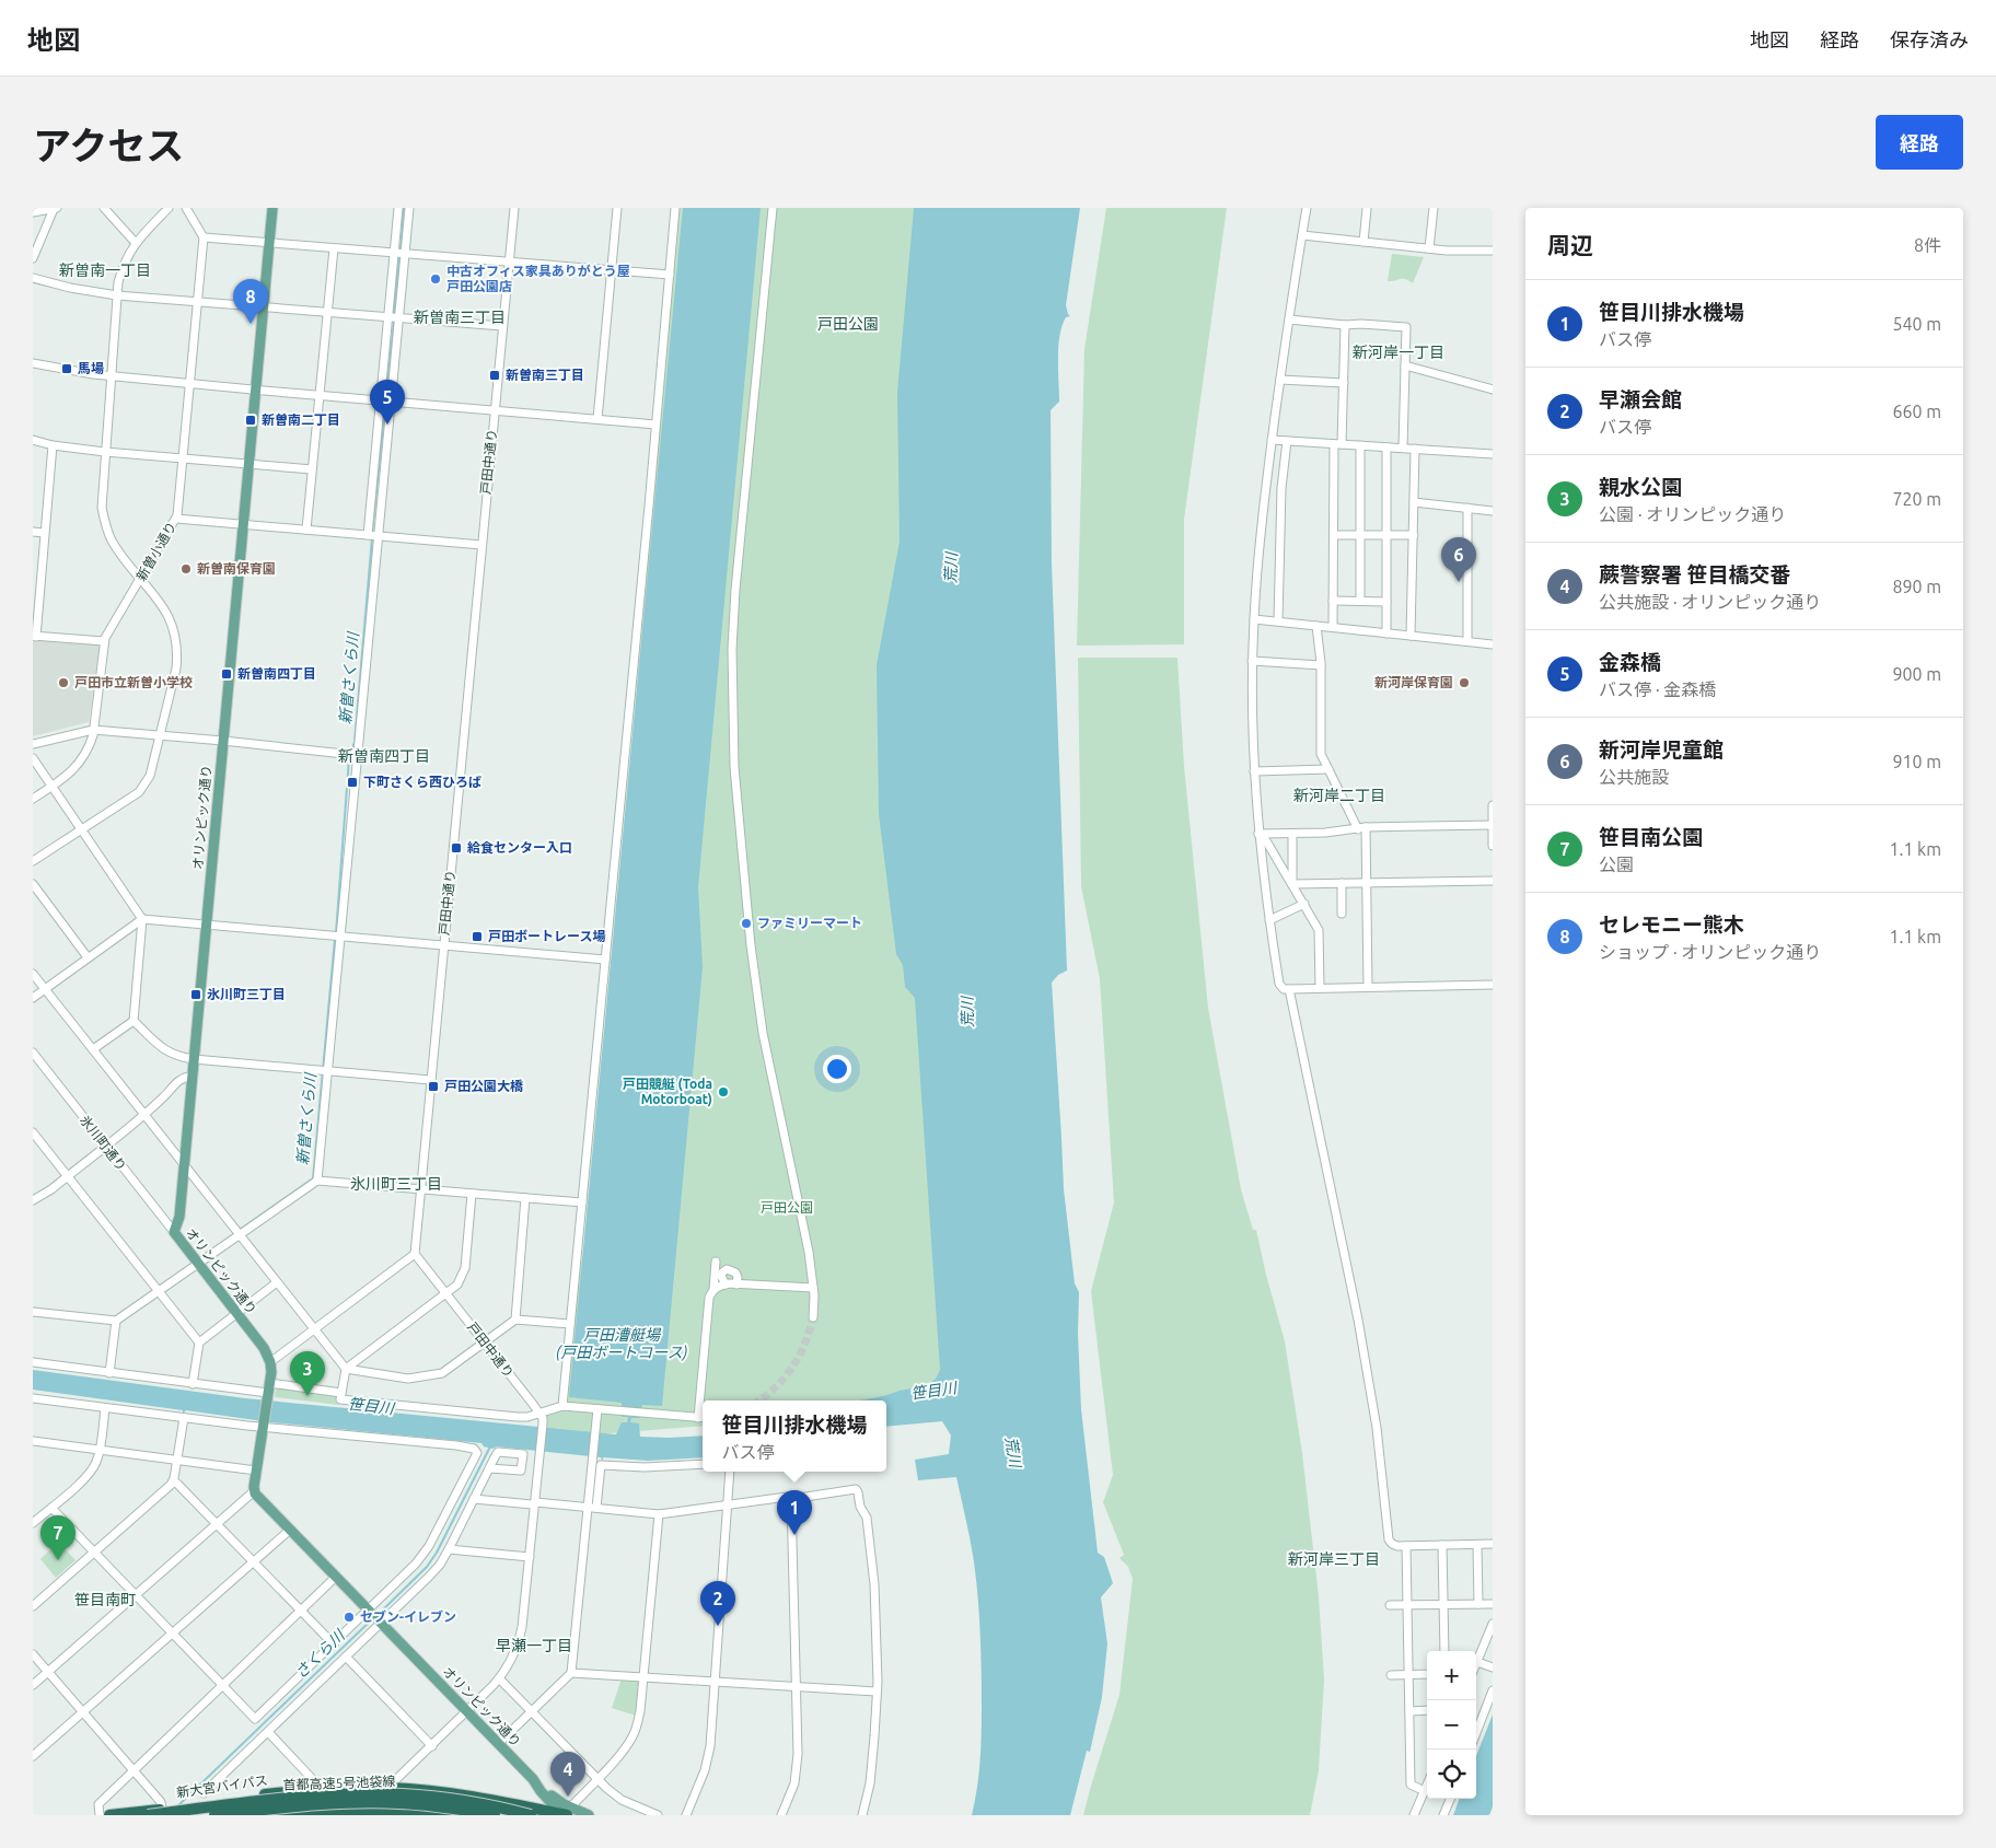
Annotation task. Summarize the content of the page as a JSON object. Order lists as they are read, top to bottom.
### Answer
{
  "streets": {
    "highway": ["首都高速5号池袋線", "新大宮バイパス"],
    "main road": ["オリンピック通り"],
    "street": ["戸田中通り", "新曽小通り", "氷川町通り"]
  },
  "crossings": [
    ["オリンピック通り", "氷川町通り"],
    ["オリンピック通り", "新大宮バイパス"]
  ],
  "districts": [
    "新曽南一丁目",
    "新曽南三丁目",
    "戸田公園",
    "新河岸一丁目",
    "新曽南四丁目",
    "新河岸二丁目",
    "氷川町三丁目",
    "新河岸三丁目",
    "笹目南町",
    "早瀬一丁目"
  ],
  "water": [
    "荒川",
    "新曽さくら川",
    "戸田漕艇場 (戸田ボートコース)",
    "笹目川",
    "さくら川"
  ],
  "parks": ["戸田公園"],
  "places": {
    "other": [
      "中古オフィス家具ありがとう屋 戸田公園店",
      "新曽南保育園",
      "戸田市立新曽小学校",
      "新河岸保育園",
      "ファミリーマート",
      "戸田競艇 (Toda Motorboat)",
      "セブン-イレブン"
    ],
    "transit": [
      "馬場",
      "新曽南三丁目",
      "新曽南二丁目",
      "新曽南四丁目",
      "下町さくら西ひろば",
      "給食センター入口",
      "戸田ボートレース場",
      "氷川町三丁目",
      "戸田公園大橋"
    ]
  },
  "page": {
    "header": "地図",
    "nav": ["地図", "経路", "保存済み"],
    "title": "アクセス",
    "buttons": "経路",
    "heading": ["周辺", "8件"],
    "pins": [
      "8",
      "5",
      "6",
      "3",
      "1",
      "7",
      "2",
      "4"
    ],
    "list": [
      {
        "mark": "1",
        "name": "笹目川排水機場",
        "note": "バス停",
        "value": "540 m"
      },
      {
        "mark": "2",
        "name": "早瀬会館",
        "note": "バス停",
        "value": "660 m"
      },
      {
        "mark": "3",
        "name": "親水公園",
        "note": "公園 · オリンピック通り",
        "value": "720 m"
      },
      {
        "mark": "4",
        "name": "蕨警察署 笹目橋交番",
        "note": "公共施設 · オリンピック通り",
        "value": "890 m"
      },
      {
        "mark": "5",
        "name": "金森橋",
        "note": "バス停 · 金森橋",
        "value": "900 m"
      },
      {
        "mark": "6",
        "name": "新河岸児童館",
        "note": "公共施設",
        "value": "910 m"
      },
      {
        "mark": "7",
        "name": "笹目南公園",
        "note": "公園",
        "value": "1.1 km"
      },
      {
        "mark": "8",
        "name": "セレモニー熊木",
        "note": "ショップ · オリンピック通り",
        "value": "1.1 km"
      }
    ],
    "popup": ["笹目川排水機場", "バス停"],
    "map_buttons": ["+", "−"]
  }
}
